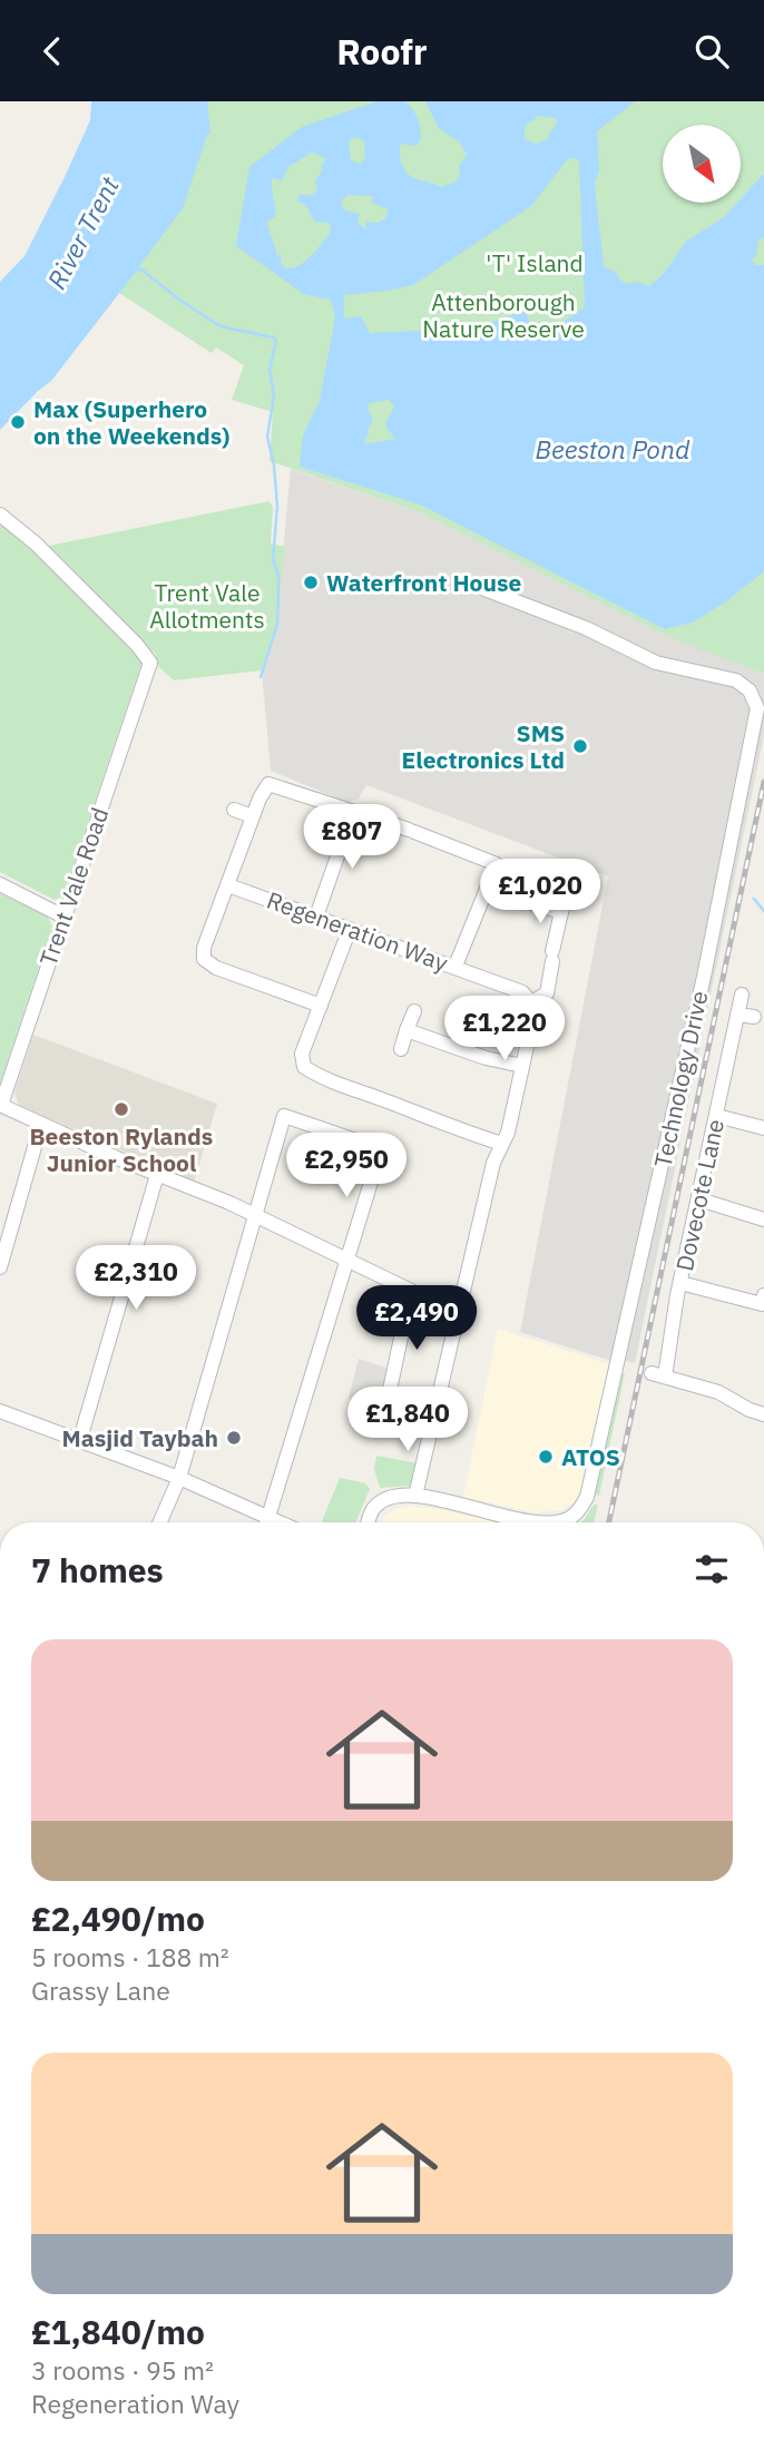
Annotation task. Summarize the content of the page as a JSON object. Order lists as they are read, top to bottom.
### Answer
{
  "streets": {
    "street": [
      "Trent Vale Road",
      "Regeneration Way",
      "Technology Drive",
      "Dovecote Lane"
    ]
  },
  "water": ["River Trent", "Beeston Pond"],
  "parks": ["'T' Island", "Attenborough Nature Reserve", "Trent Vale Allotments"],
  "places": [
    "Max (Superhero on the Weekends)",
    "Waterfront House",
    "SMS Electronics Ltd",
    "Beeston Rylands Junior School",
    "Masjid Taybah",
    "ATOS"
  ],
  "north": "bottom right",
  "page": {
    "header": "Roofr",
    "price": [
      "£807",
      "£1,020",
      "£1,220",
      "£2,950",
      "£2,310",
      "£2,490",
      "£1,840"
    ],
    "heading": "7 homes",
    "list": [
      {
        "name": "£2,490/mo",
        "note": "5 rooms · 188 m² · Grassy Lane"
      },
      {
        "name": "£1,840/mo",
        "note": "3 rooms · 95 m² · Regeneration Way"
      }
    ]
  }
}
